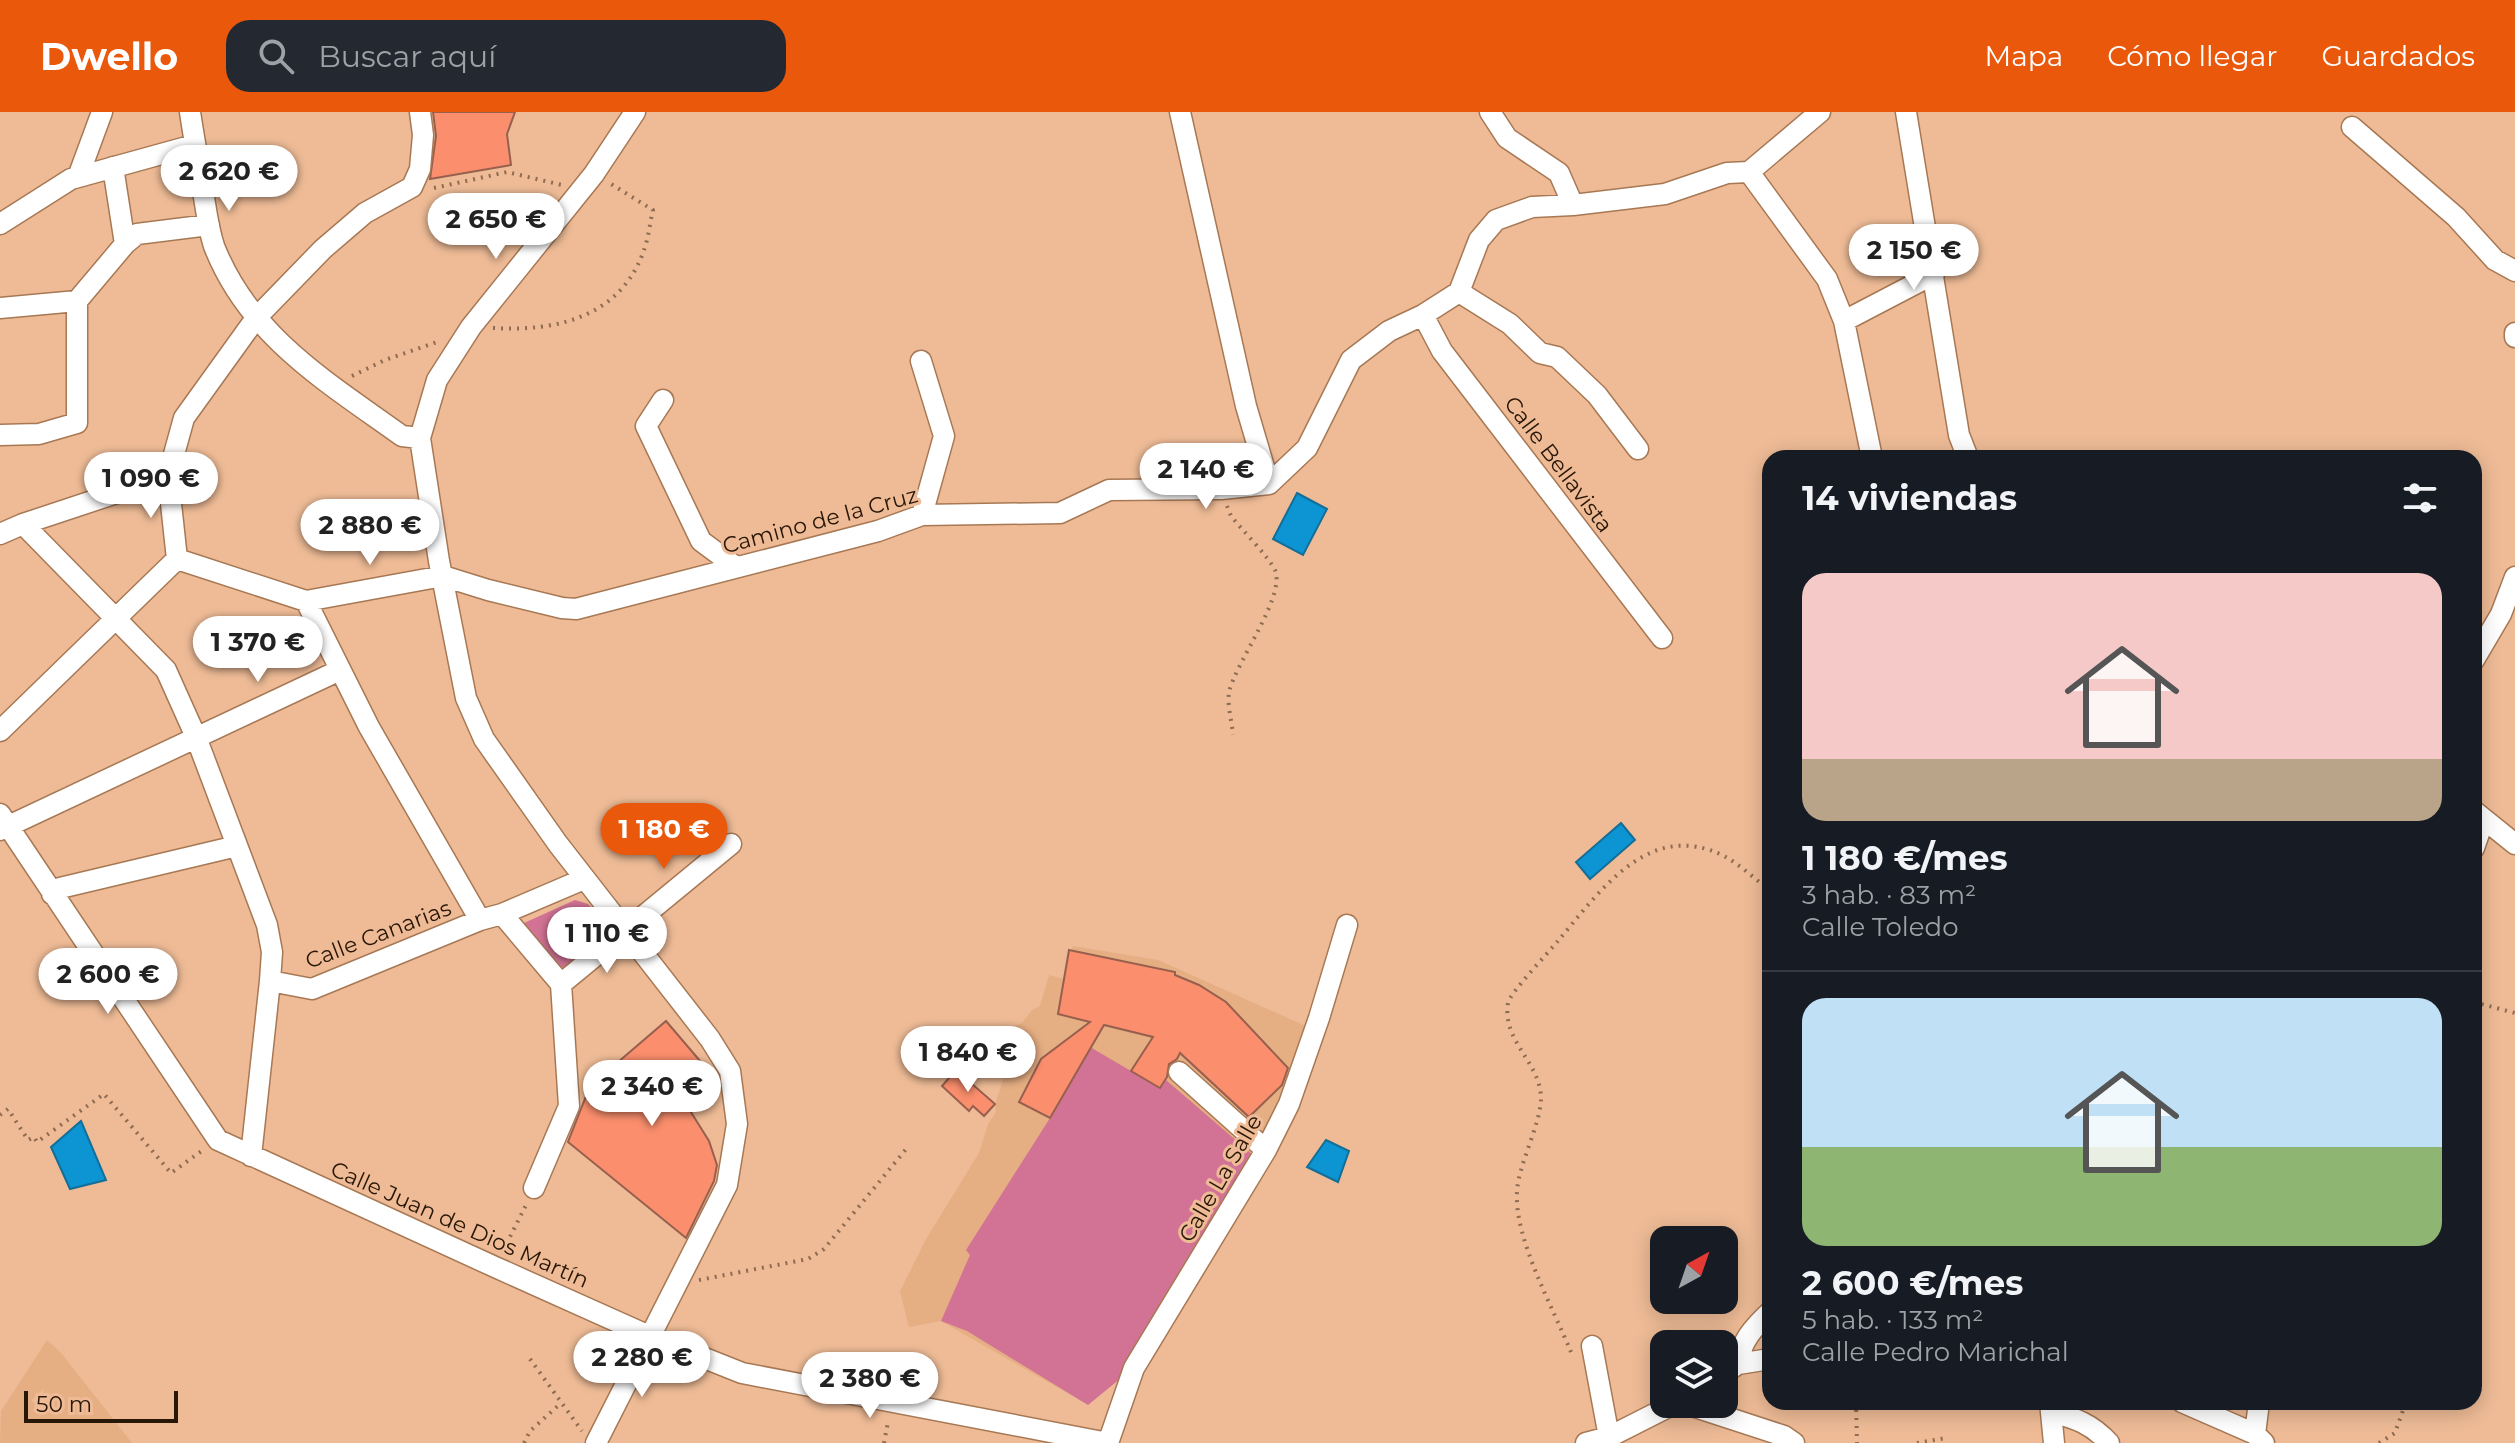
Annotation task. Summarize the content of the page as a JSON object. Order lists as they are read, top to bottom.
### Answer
{
  "streets": {
    "street": [
      "Calle Bellavista",
      "Camino de la Cruz",
      "Calle Canarias",
      "Calle La Salle",
      "Calle Juan de Dios Martín"
    ]
  },
  "crossings": [
    ["Calle La Salle", "Calle Juan de Dios Martín"]
  ],
  "scale_bar": "50 m",
  "north": "top right",
  "page": {
    "header": "Dwello",
    "search": "Buscar aquí",
    "nav": ["Mapa", "Cómo llegar", "Guardados"],
    "price": [
      "2 620 €",
      "2 650 €",
      "2 150 €",
      "2 140 €",
      "1 090 €",
      "2 880 €",
      "1 370 €",
      "1 180 €",
      "1 110 €",
      "2 600 €",
      "1 840 €",
      "2 340 €",
      "2 280 €",
      "2 380 €"
    ],
    "heading": "14 viviendas",
    "list": [
      {
        "name": "1 180 €/mes",
        "note": "3 hab. · 83 m² · Calle Toledo"
      },
      {
        "name": "2 600 €/mes",
        "note": "5 hab. · 133 m² · Calle Pedro Marichal"
      }
    ],
    "scale": "50 m"
  }
}
